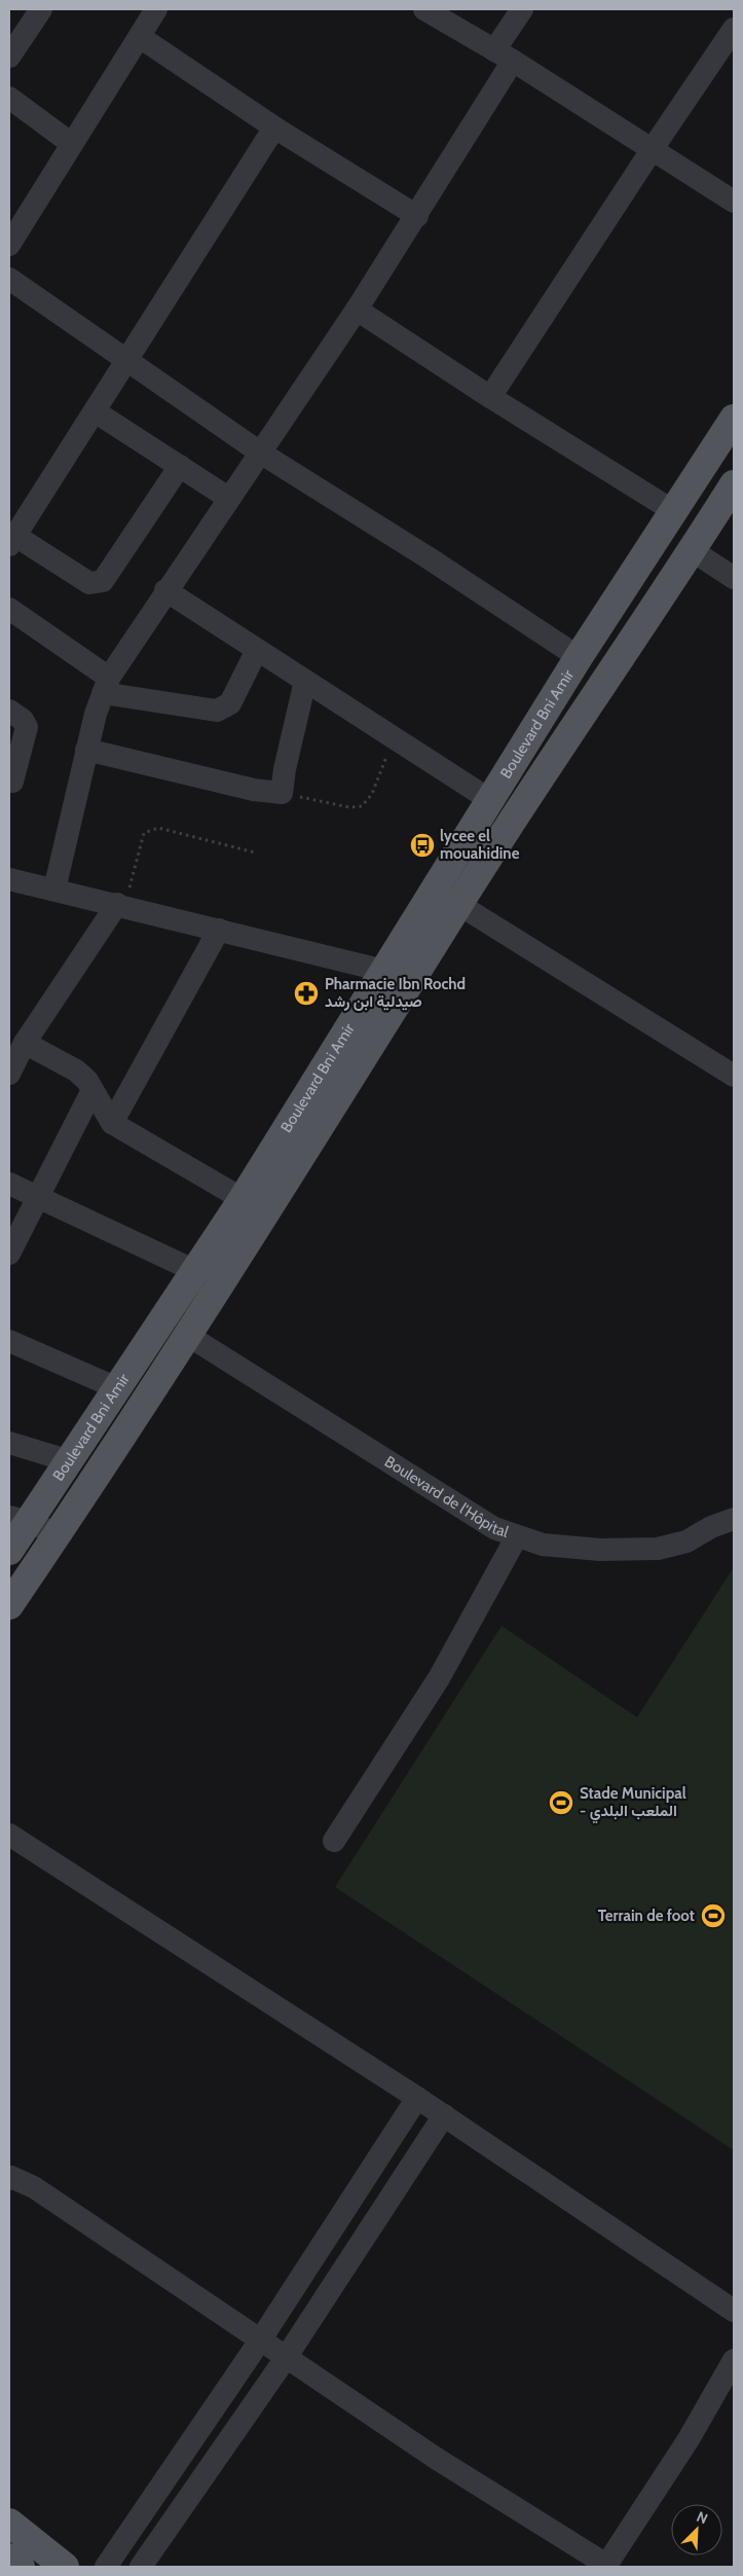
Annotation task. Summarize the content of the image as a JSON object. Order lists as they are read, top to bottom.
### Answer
{
  "streets": {
    "main road": ["Boulevard Bni Amir"],
    "street": ["Boulevard de l'Hôpital"]
  },
  "crossings": [
    ["Boulevard Bni Amir", "Boulevard de l'Hôpital"]
  ],
  "places": {
    "bus stop": ["lycee el mouahidine"],
    "pharmacy": ["Pharmacie Ibn Rochd صيدلية ابن رشد"],
    "sports": ["Stade Municipal - الملعب البلدي", "Terrain de foot"]
  },
  "north": "top right"
}
